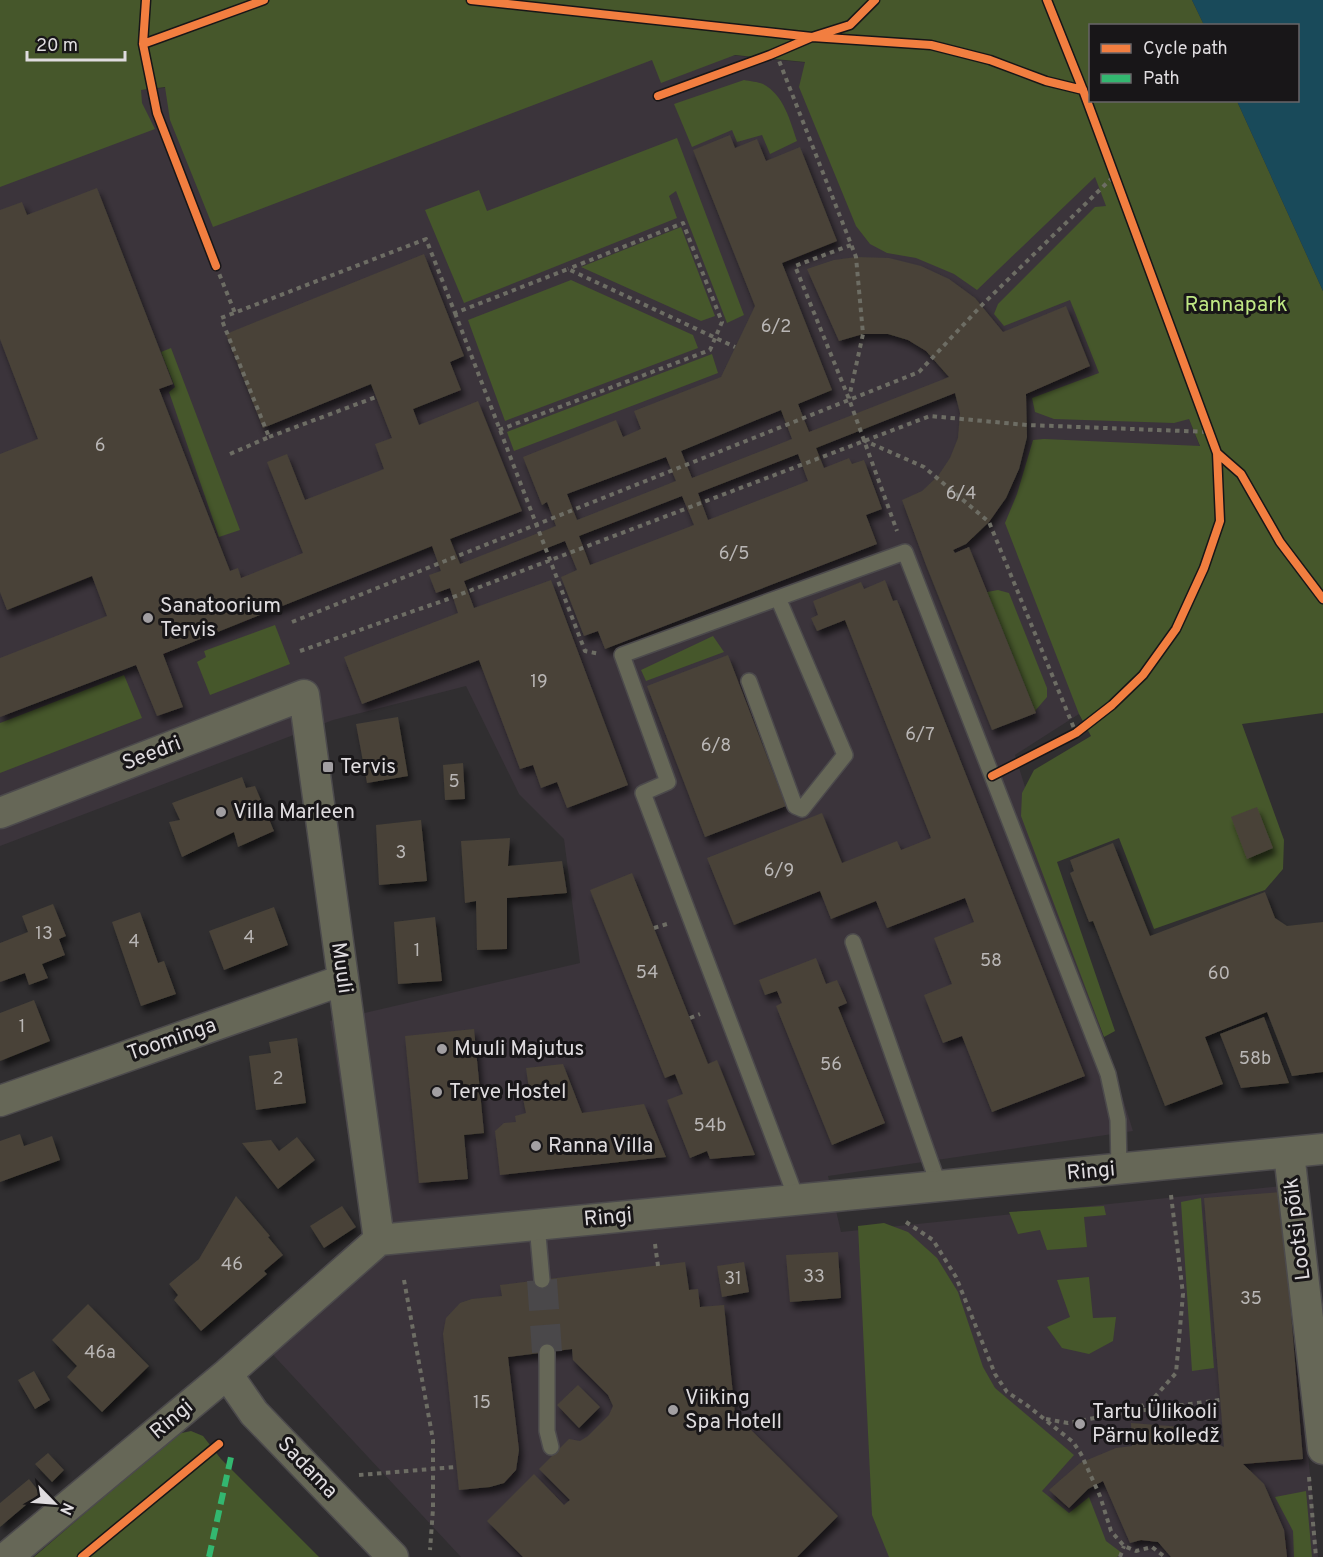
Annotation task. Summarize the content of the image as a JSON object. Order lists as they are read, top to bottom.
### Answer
{
  "streets": {
    "street": [
      "Seedri",
      "Muuli",
      "Toominga",
      "Ringi",
      "Lootsi põik",
      "Sadama"
    ]
  },
  "crossings": [
    ["Seedri", "Muuli"],
    ["Muuli", "Toominga"],
    ["Muuli", "Ringi"],
    ["Ringi", "Lootsi põik"],
    ["Ringi", "Sadama"]
  ],
  "parks": ["Rannapark"],
  "places": {
    "other": [
      "Sanatoorium Tervis",
      "Villa Marleen",
      "Muuli Majutus",
      "Terve Hostel",
      "Ranna Villa",
      "Viiking Spa Hotell",
      "Tartu Ülikooli Pärnu kolledž"
    ],
    "transit": ["Tervis"]
  },
  "house_numbers": [
    "6/2",
    "6",
    "6/4",
    "6/5",
    "19",
    "6/7",
    "6/8",
    "5",
    "3",
    "6/9",
    "13",
    "4",
    "4",
    "1",
    "58",
    "54",
    "60",
    "1",
    "58b",
    "56",
    "2",
    "54b",
    "46",
    "33",
    "31",
    "35",
    "46a",
    "15"
  ],
  "legend": ["Cycle path", "Path"],
  "scale_bar": "20 m",
  "north": "bottom right"
}
